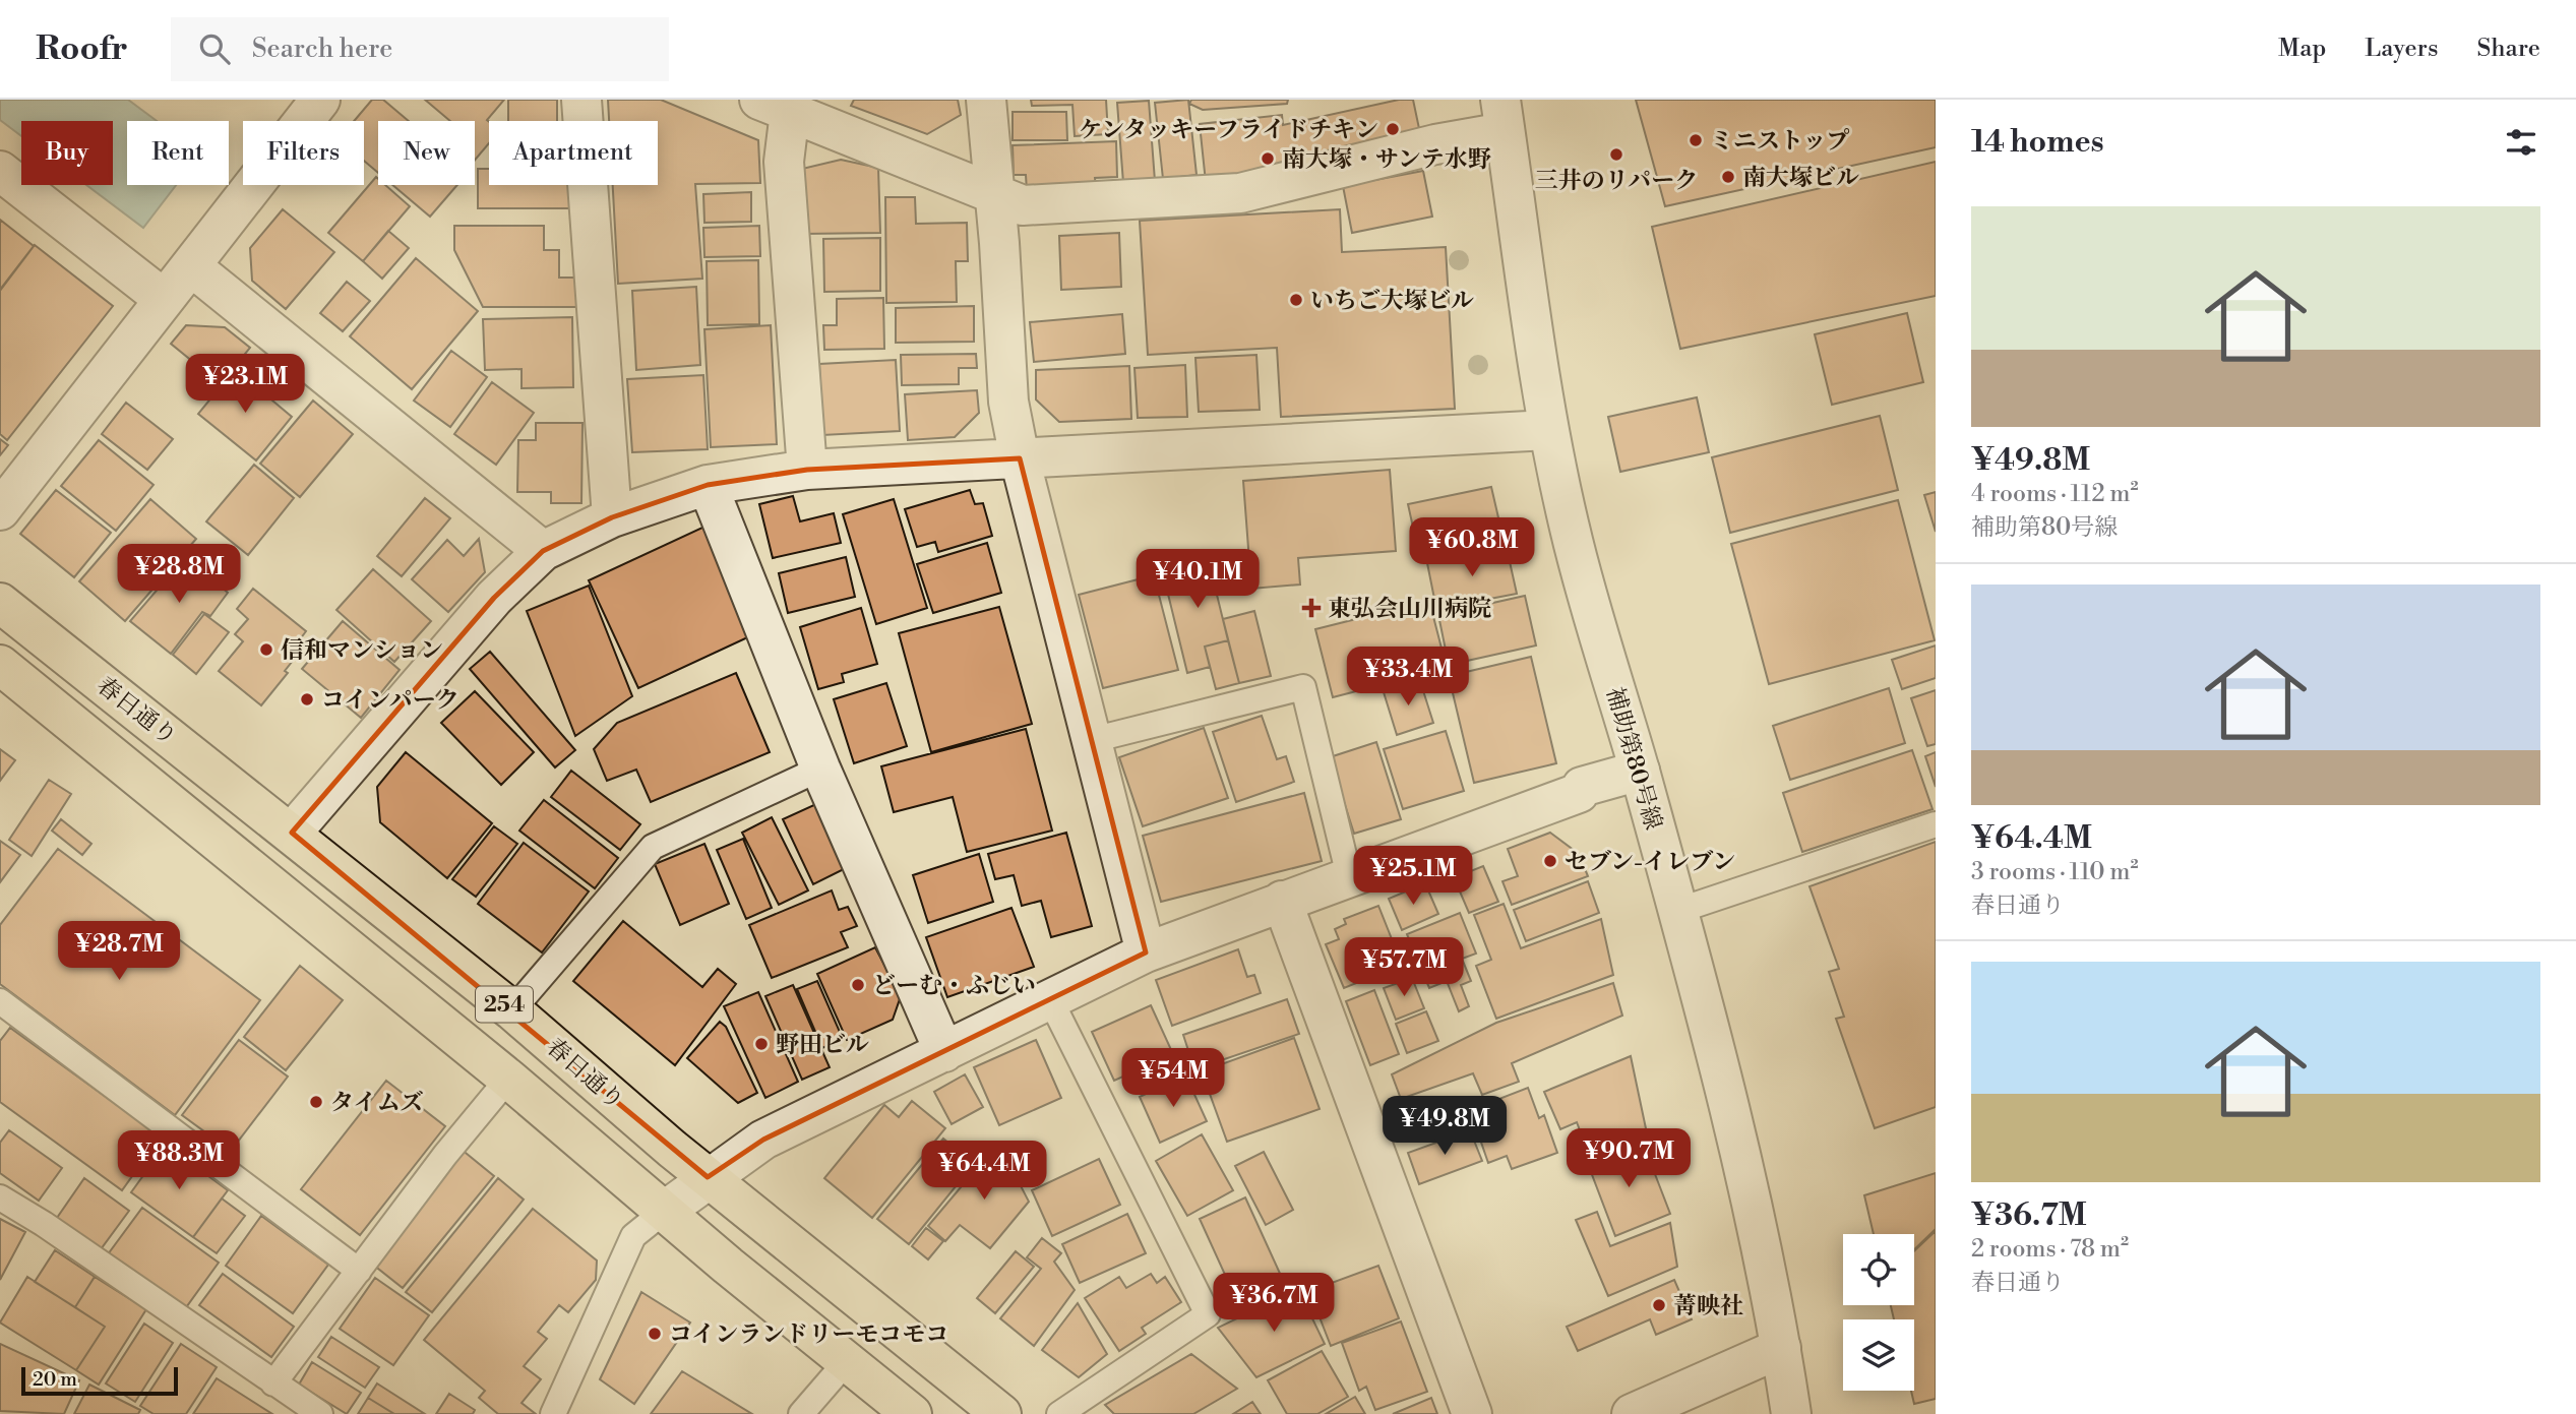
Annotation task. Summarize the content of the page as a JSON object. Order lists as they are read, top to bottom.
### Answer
{
  "streets": {
    "highway": ["春日通り", "254"],
    "street": ["補助第80号線"]
  },
  "places": {
    "other": [
      "ケンタッキーフライドチキン",
      "ミニストップ",
      "三井のリパーク",
      "南大塚・サンテ水野",
      "南大塚ビル",
      "いちご大塚ビル",
      "信和マンション",
      "コインパーク",
      "セブン-イレブン",
      "どーむ・ふじい",
      "野田ビル",
      "タイムズ",
      "菁映社",
      "コインランドリーモコモコ"
    ],
    "health": ["東弘会山川病院"]
  },
  "scale_bar": "20 m",
  "page": {
    "header": "Roofr",
    "search": "Search here",
    "nav": ["Map", "Layers", "Share"],
    "heading": "14 homes",
    "chip": [
      "Buy",
      "Rent",
      "Filters",
      "New",
      "Apartment"
    ],
    "list": [
      {
        "name": "¥49.8M",
        "note": "4 rooms · 112 m² · 補助第80号線"
      },
      {
        "name": "¥64.4M",
        "note": "3 rooms · 110 m² · 春日通り"
      },
      {
        "name": "¥36.7M",
        "note": "2 rooms · 78 m² · 春日通り"
      }
    ],
    "price": [
      "¥23.1M",
      "¥60.8M",
      "¥28.8M",
      "¥40.1M",
      "¥33.4M",
      "¥25.1M",
      "¥28.7M",
      "¥57.7M",
      "¥54M",
      "¥49.8M",
      "¥90.7M",
      "¥88.3M",
      "¥64.4M",
      "¥36.7M"
    ],
    "scale": "20 m"
  }
}
